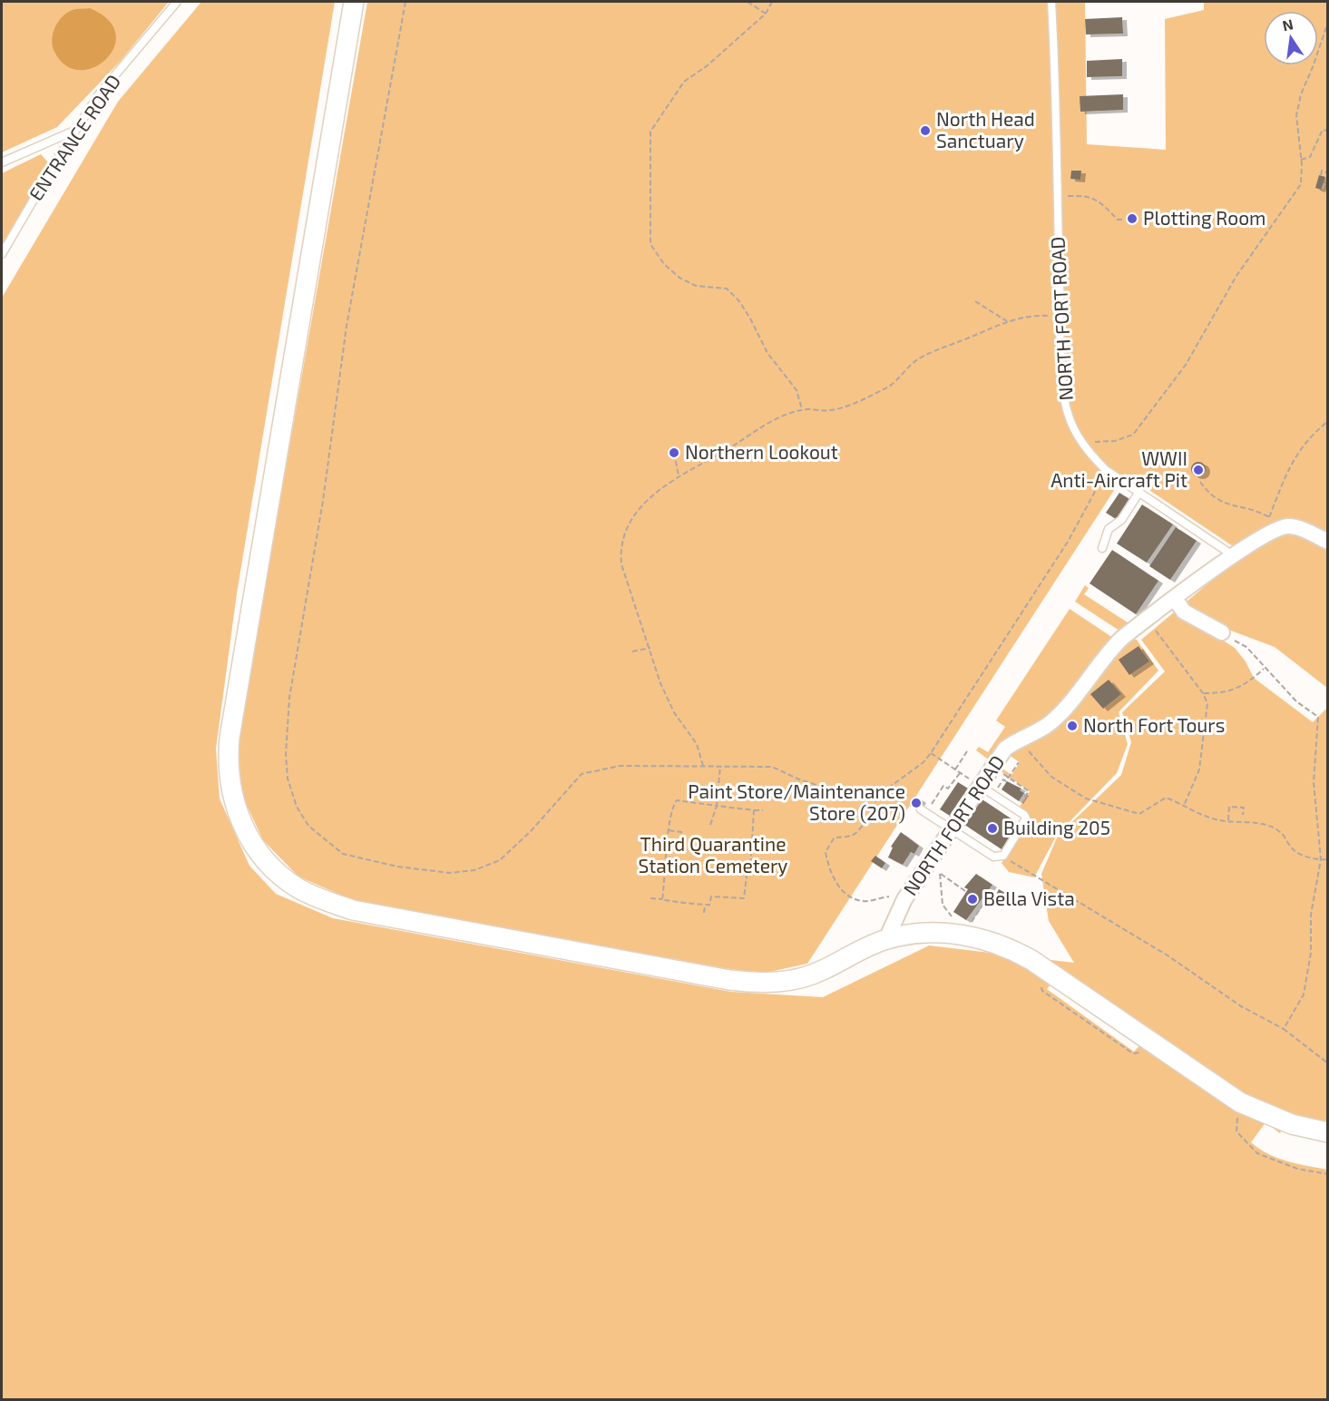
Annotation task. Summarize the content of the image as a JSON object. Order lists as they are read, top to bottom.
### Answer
{
  "streets": {
    "street": ["NORTH FORT ROAD"],
    "lane": ["ENTRANCE ROAD"]
  },
  "parks": ["Third Quarantine Station Cemetery"],
  "places": [
    "North Head Sanctuary",
    "Plotting Room",
    "Northern Lookout",
    "WWII Anti-Aircraft Pit",
    "North Fort Tours",
    "Paint Store/Maintenance Store (207)",
    "Building 205",
    "Bella Vista"
  ],
  "north": "top"
}
